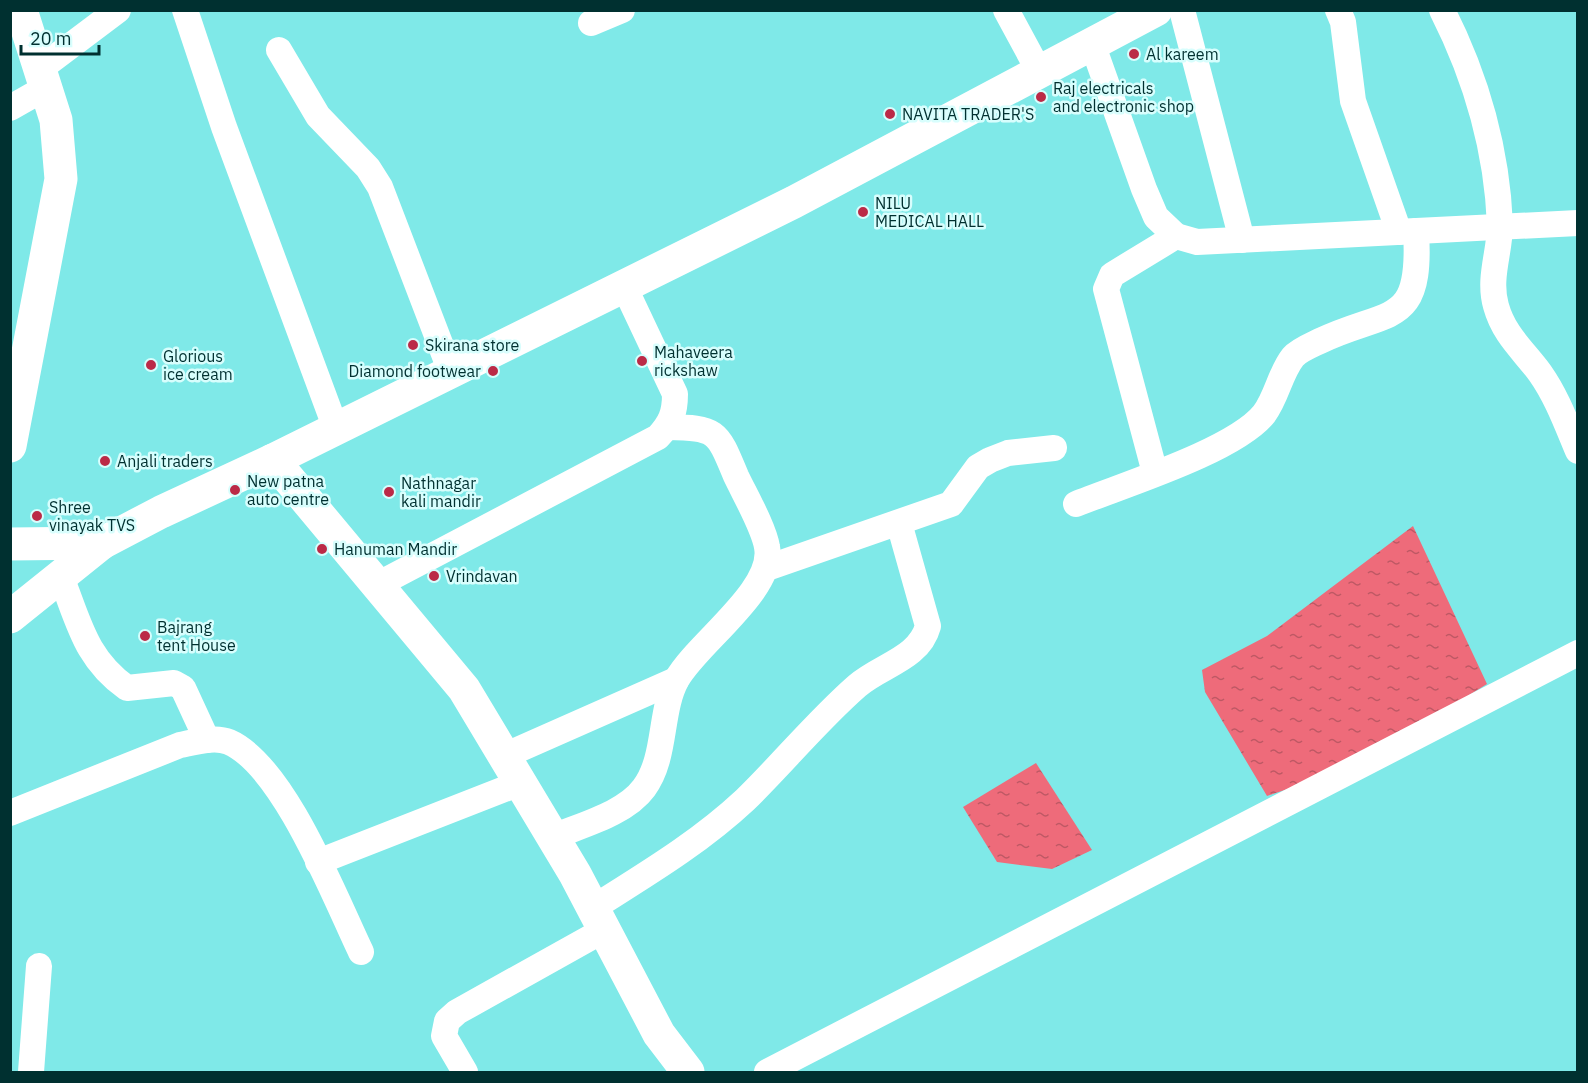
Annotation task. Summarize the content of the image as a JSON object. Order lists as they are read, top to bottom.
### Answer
{
  "places": [
    "Al kareem",
    "Raj electricals and electronic shop",
    "NAVITA TRADER'S",
    "NILU MEDICAL HALL",
    "Skirana store",
    "Mahaveera rickshaw",
    "Glorious ice cream",
    "Diamond footwear",
    "Anjali traders",
    "New patna auto centre",
    "Nathnagar kali mandir",
    "Shree vinayak TVS",
    "Hanuman Mandir",
    "Vrindavan",
    "Bajrang tent House"
  ],
  "scale_bar": "20 m"
}
